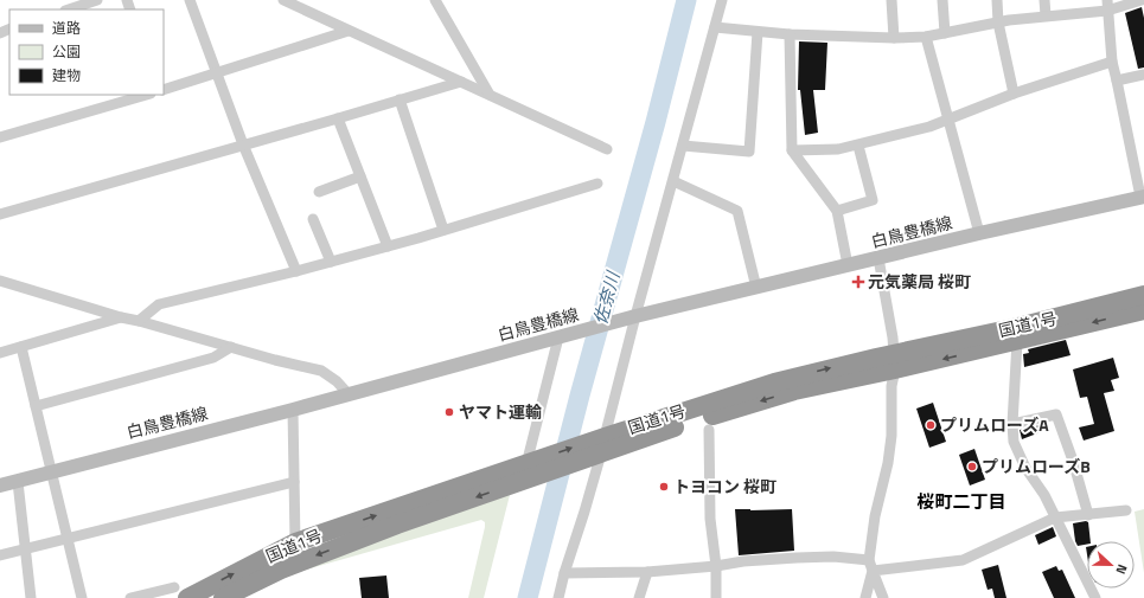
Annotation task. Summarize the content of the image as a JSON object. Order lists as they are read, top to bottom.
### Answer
{
  "streets": {
    "highway": ["国道1号"],
    "main road": ["白鳥豊橋線"]
  },
  "districts": ["桜町二丁目"],
  "water": ["佐奈川"],
  "places": {
    "health": ["元気薬局 桜町"],
    "other": [
      "ヤマト運輸",
      "プリムローズA",
      "プリムローズB",
      "トヨコン 桜町"
    ]
  },
  "legend": ["道路", "公園", "建物"],
  "north": "right"
}
